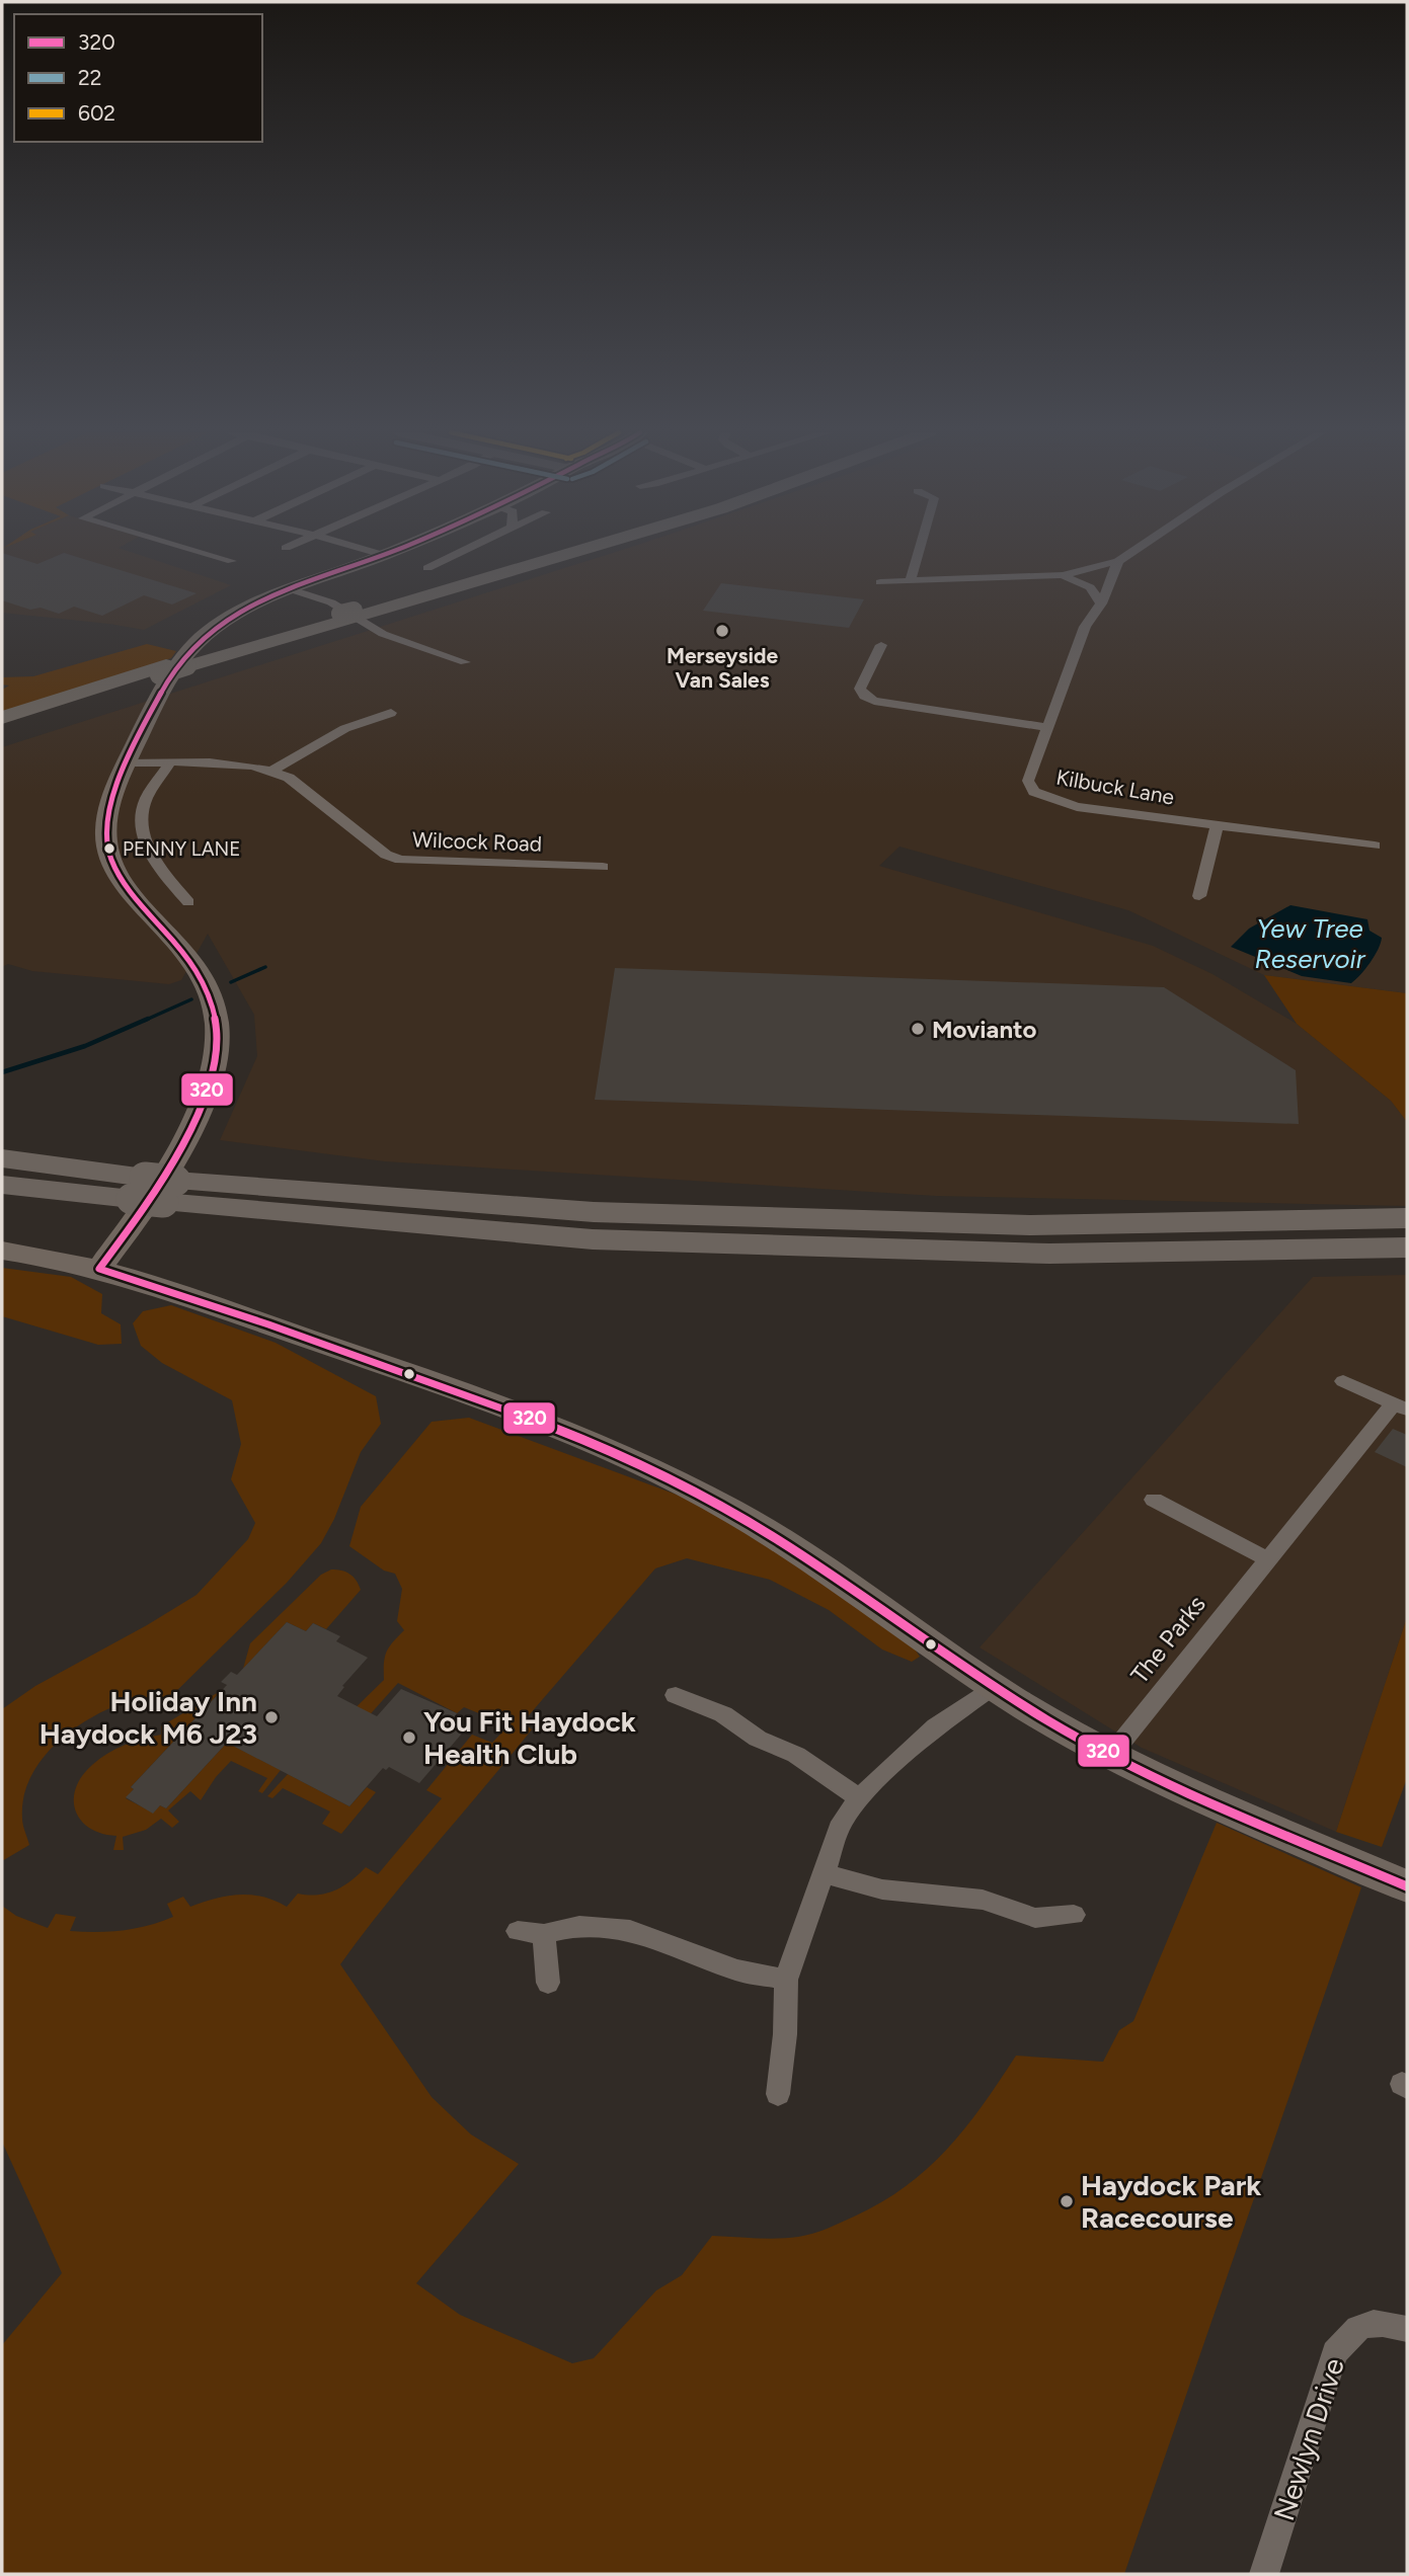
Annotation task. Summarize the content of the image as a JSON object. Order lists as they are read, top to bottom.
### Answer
{
  "streets": {
    "street": [
      "Kilbuck Lane",
      "Wilcock Road",
      "The Parks",
      "Newlyn Drive"
    ]
  },
  "water": ["Yew Tree Reservoir"],
  "places": [
    "Merseyside Van Sales",
    "PENNY LANE",
    "Movianto",
    "Holiday Inn Haydock M6 J23",
    "You Fit Haydock Health Club",
    "Haydock Park Racecourse"
  ],
  "lines": ["transit line 320"],
  "legend": ["320", "22", "602"]
}
